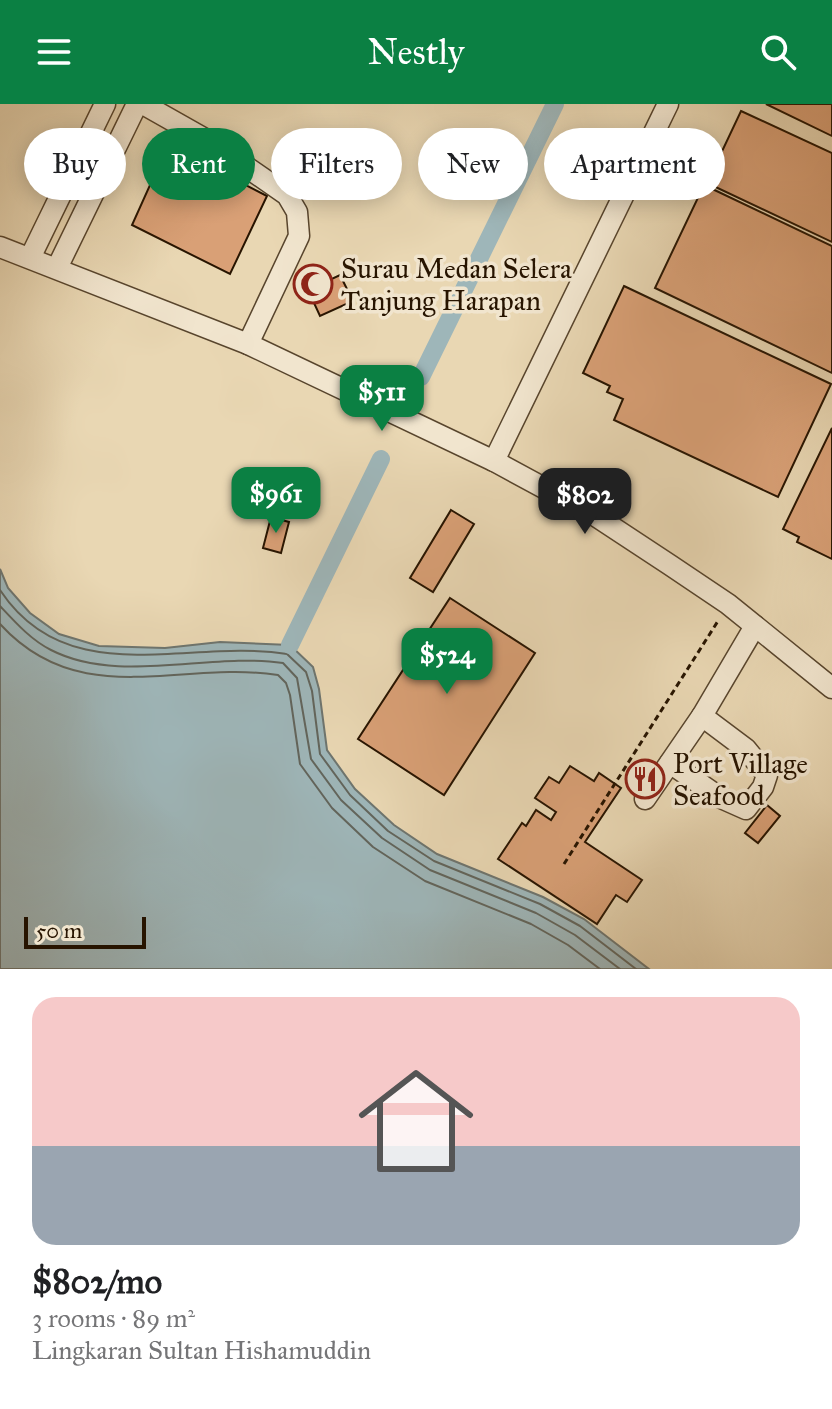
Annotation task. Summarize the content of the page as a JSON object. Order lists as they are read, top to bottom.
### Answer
{
  "places": {
    "mosque": ["Surau Medan Selera Tanjung Harapan"],
    "restaurant": ["Port Village Seafood"]
  },
  "scale_bar": "50 m",
  "page": {
    "header": "Nestly",
    "chip": [
      "Buy",
      "Rent",
      "Filters",
      "New",
      "Apartment"
    ],
    "price": [
      "$511",
      "$961",
      "$802",
      "$524"
    ],
    "scale": "50 m",
    "list": [
      {
        "name": "$802/mo",
        "note": "3 rooms · 89 m² · Lingkaran Sultan Hishamuddin"
      }
    ]
  }
}
